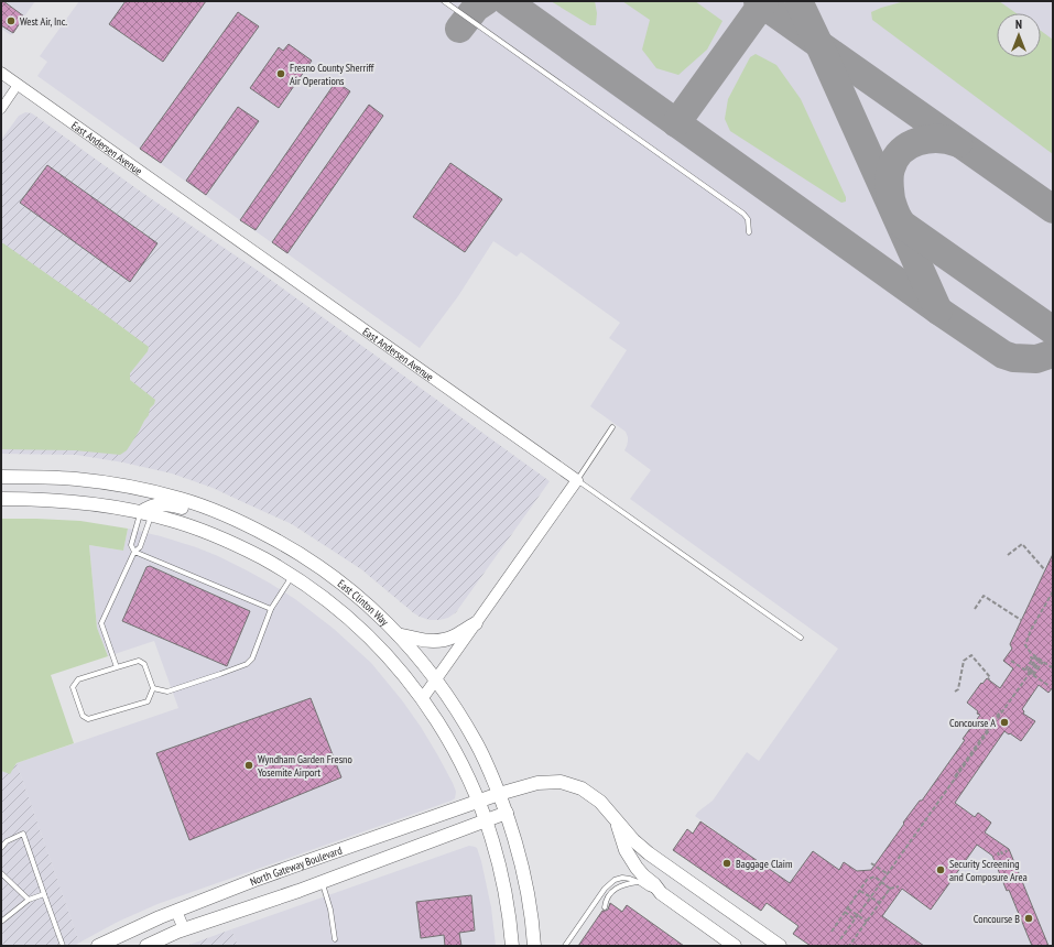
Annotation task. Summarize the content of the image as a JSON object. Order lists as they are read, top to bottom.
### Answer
{
  "streets": {
    "main road": ["East Clinton Way", "North Gateway Boulevard"],
    "street": ["East Andersen Avenue"]
  },
  "crossings": [
    ["East Clinton Way", "North Gateway Boulevard"]
  ],
  "places": [
    "West Air, Inc.",
    "Fresno County Sherriff Air Operations",
    "Concourse A",
    "Wyndham Garden Fresno Yosemite Airport",
    "Baggage Claim",
    "Security Screening and Composure Area",
    "Concourse B"
  ],
  "north": "top"
}
